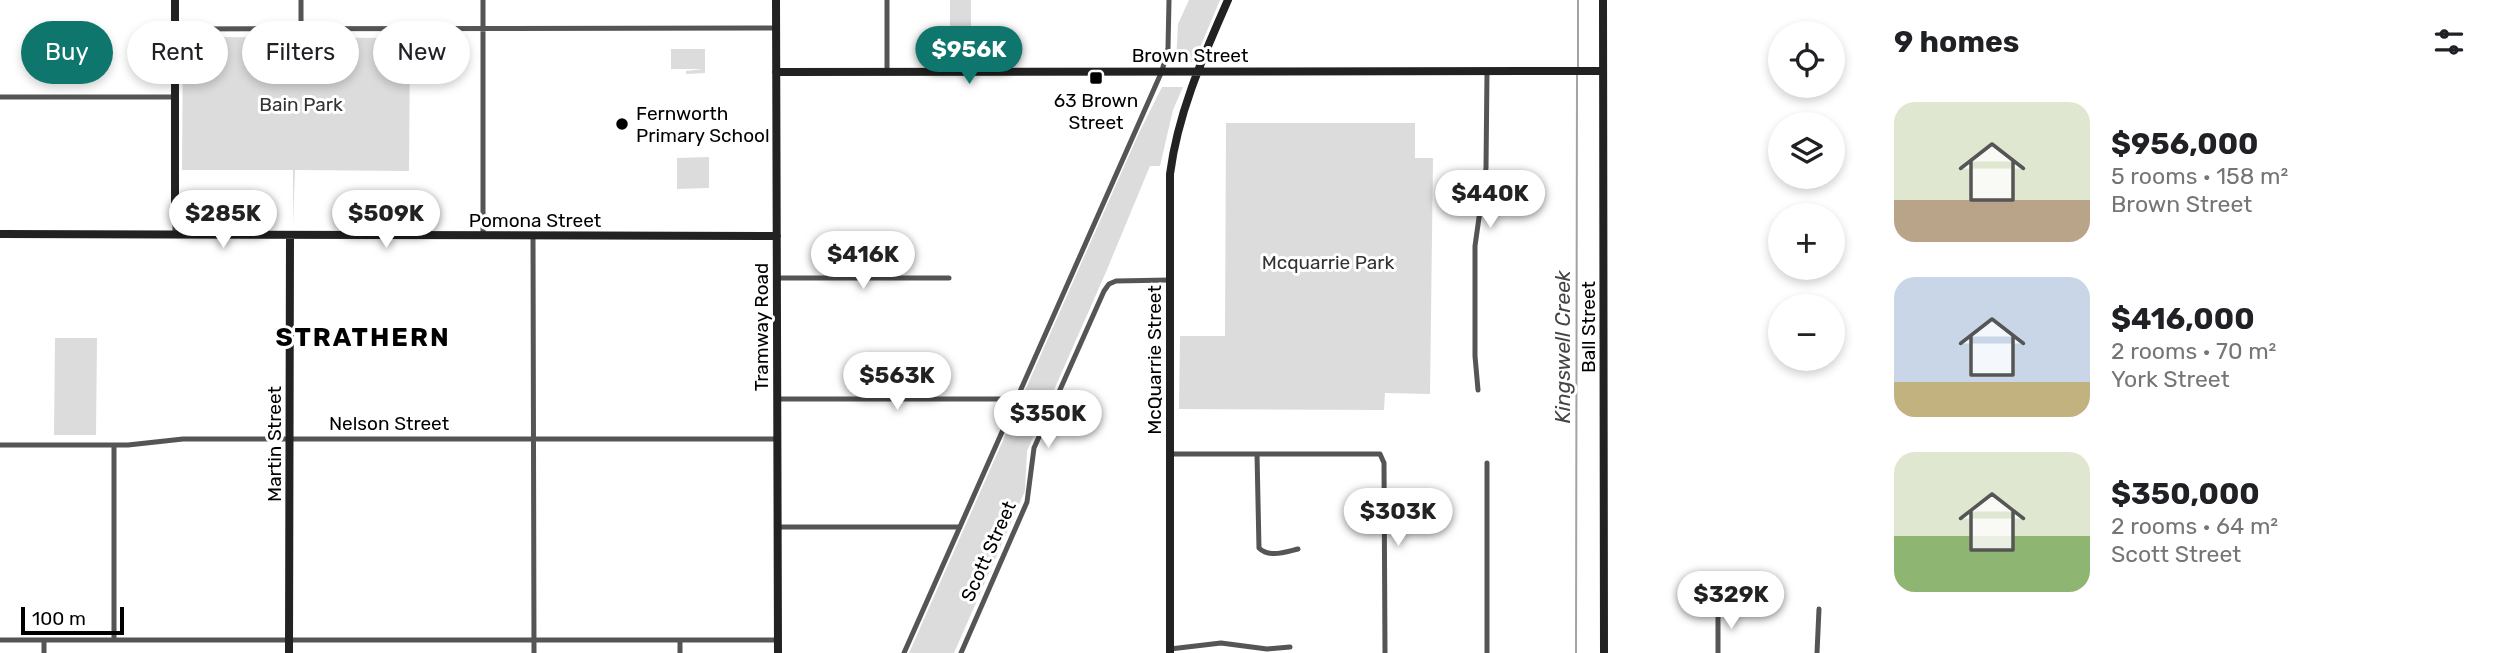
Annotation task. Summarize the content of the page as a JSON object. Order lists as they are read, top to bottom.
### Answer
{
  "streets": {
    "street": [
      "Brown Street",
      "Pomona Street",
      "Tramway Road",
      "Ball Street",
      "McQuarrie Street",
      "Nelson Street",
      "Martin Street",
      "Scott Street"
    ]
  },
  "crossings": [
    ["Brown Street", "Tramway Road"],
    ["Brown Street", "Ball Street"],
    ["Brown Street", "McQuarrie Street"],
    ["Pomona Street", "Tramway Road"],
    ["Pomona Street", "Martin Street"],
    ["Tramway Road", "Nelson Street"],
    ["McQuarrie Street", "Scott Street"],
    ["Nelson Street", "Martin Street"]
  ],
  "districts": ["STRATHERN"],
  "water": ["Kingswell Creek"],
  "parks": ["Bain Park", "Mcquarrie Park"],
  "places": {
    "transit": ["63 Brown Street"],
    "other": ["Fernworth Primary School"]
  },
  "scale_bar": "100 m",
  "page": {
    "heading": "9 homes",
    "map_buttons": ["+", "−"],
    "chip": [
      "Buy",
      "Rent",
      "Filters",
      "New"
    ],
    "price": [
      "$956K",
      "$440K",
      "$285K",
      "$509K",
      "$416K",
      "$563K",
      "$350K",
      "$303K",
      "$329K"
    ],
    "list": [
      {
        "name": "$956,000",
        "note": "5 rooms · 158 m² · Brown Street"
      },
      {
        "name": "$416,000",
        "note": "2 rooms · 70 m² · York Street"
      },
      {
        "name": "$350,000",
        "note": "2 rooms · 64 m² · Scott Street"
      }
    ],
    "scale": "100 m"
  }
}
